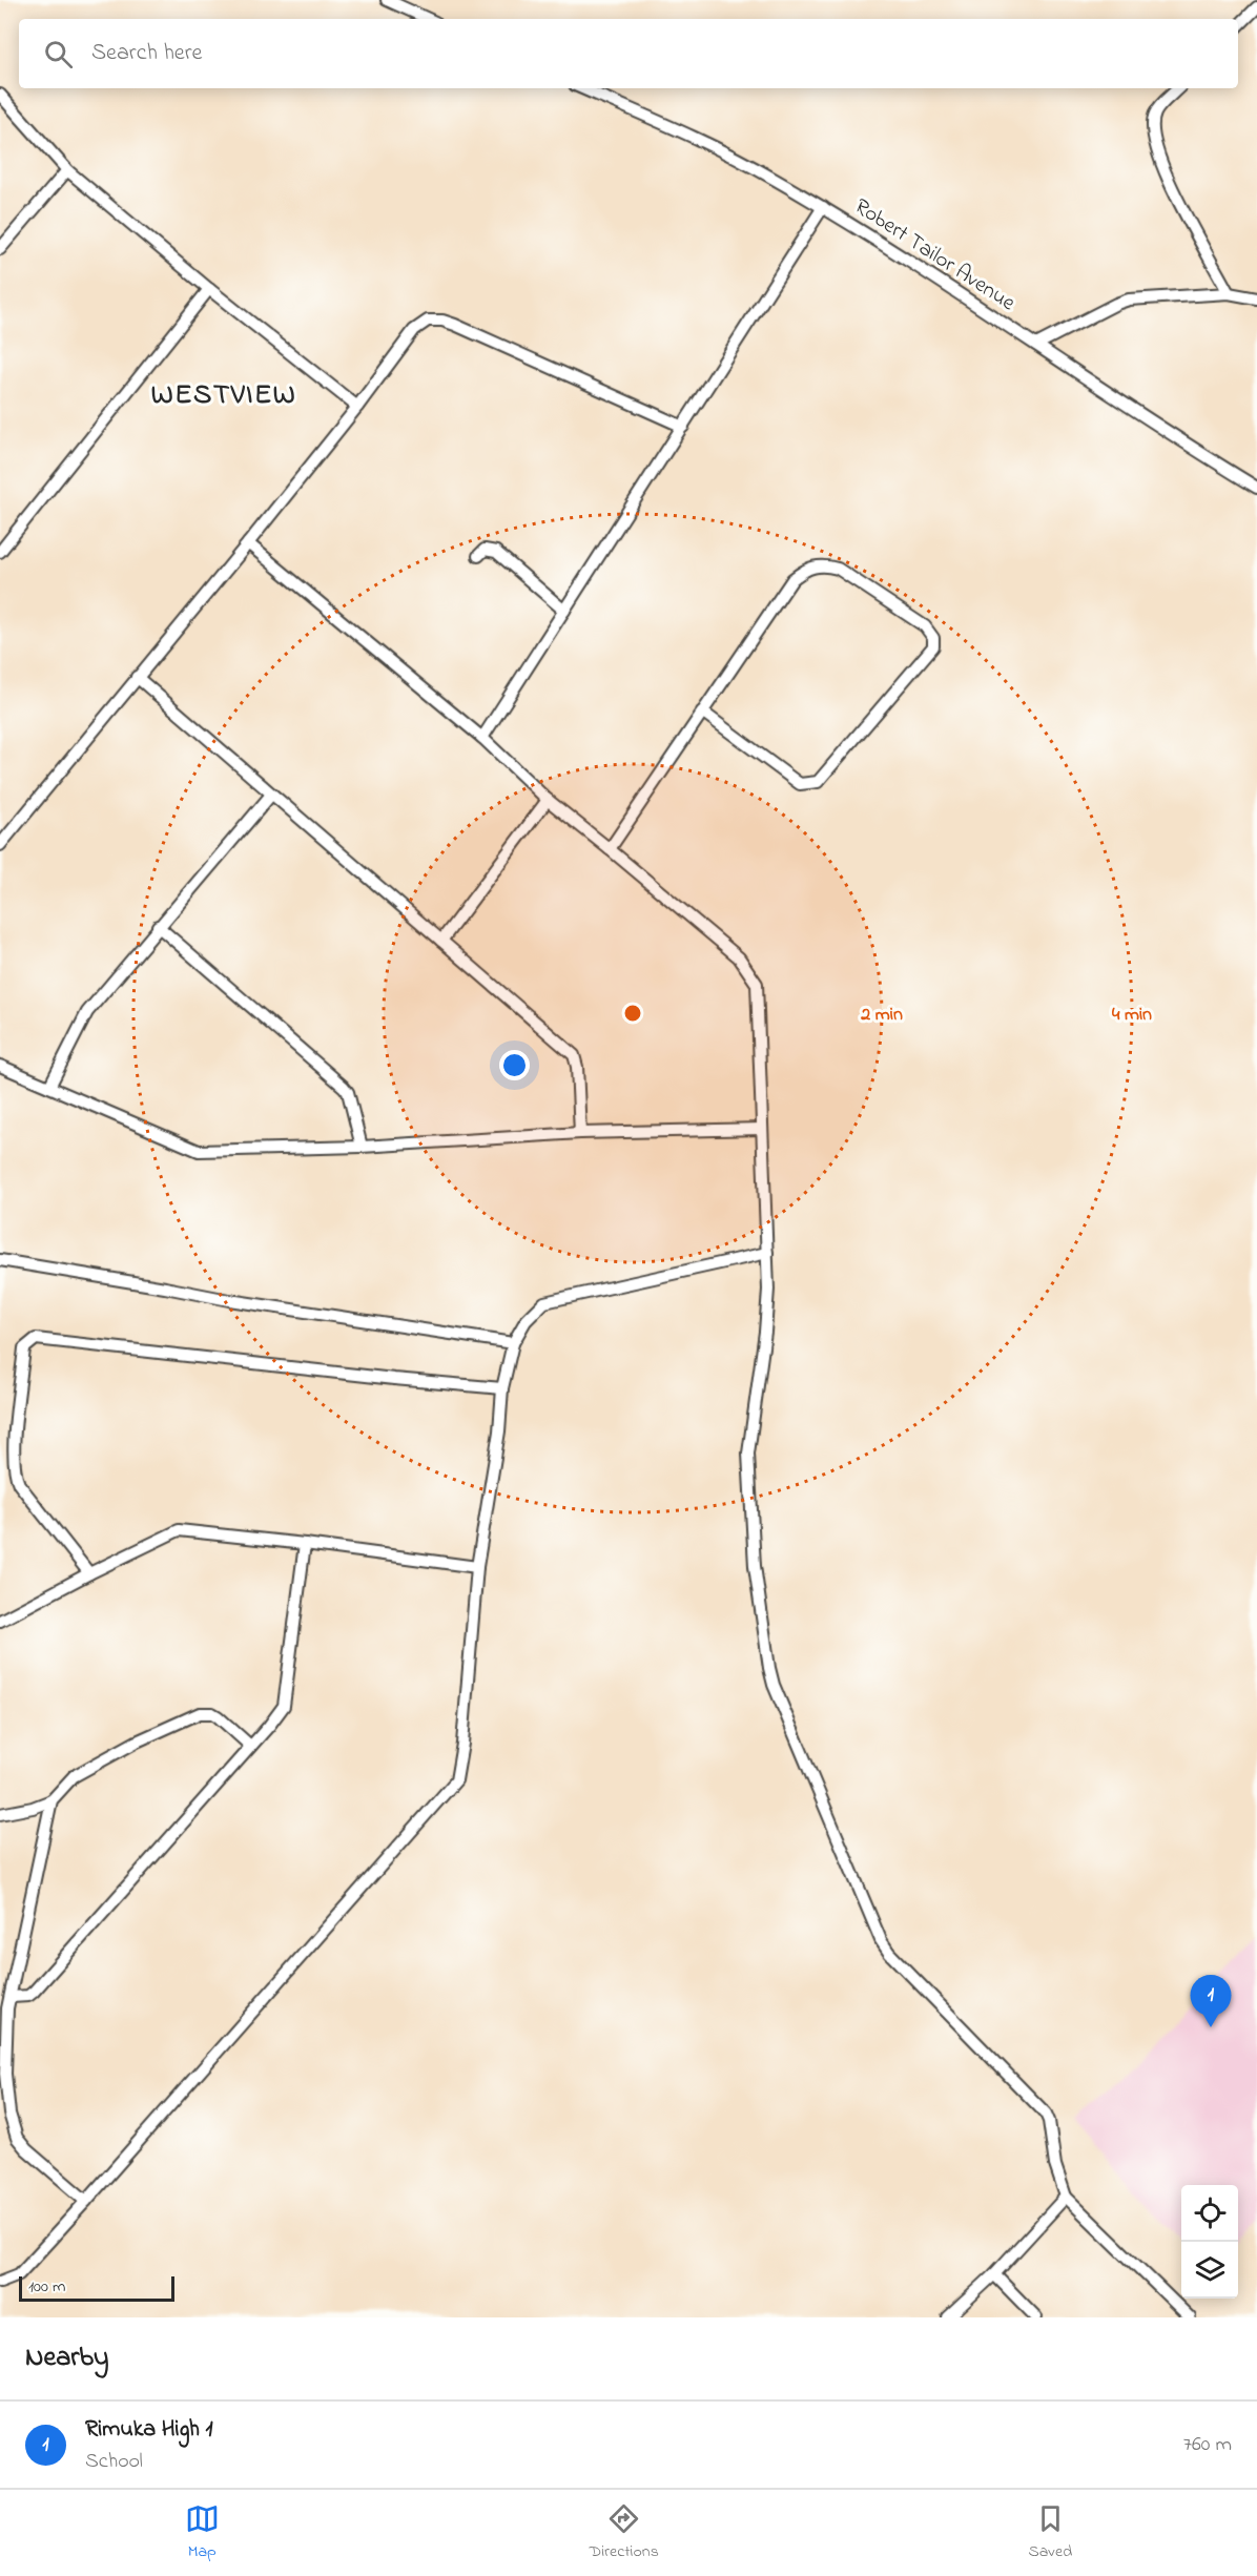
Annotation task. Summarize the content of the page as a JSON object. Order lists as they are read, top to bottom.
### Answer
{
  "streets": {
    "street": ["Robert Tailor Avenue"]
  },
  "districts": ["WESTVIEW"],
  "scale_bar": "100 m",
  "page": {
    "search": "Search here",
    "pins": "1",
    "scale": "100 m",
    "heading": "Nearby",
    "list": [
      {
        "mark": "1",
        "name": "Rimuka High 1",
        "note": "School",
        "value": "760 m"
      }
    ],
    "nav": ["Map", "Directions", "Saved"]
  },
  "rings": ["2 min", "4 min"]
}
